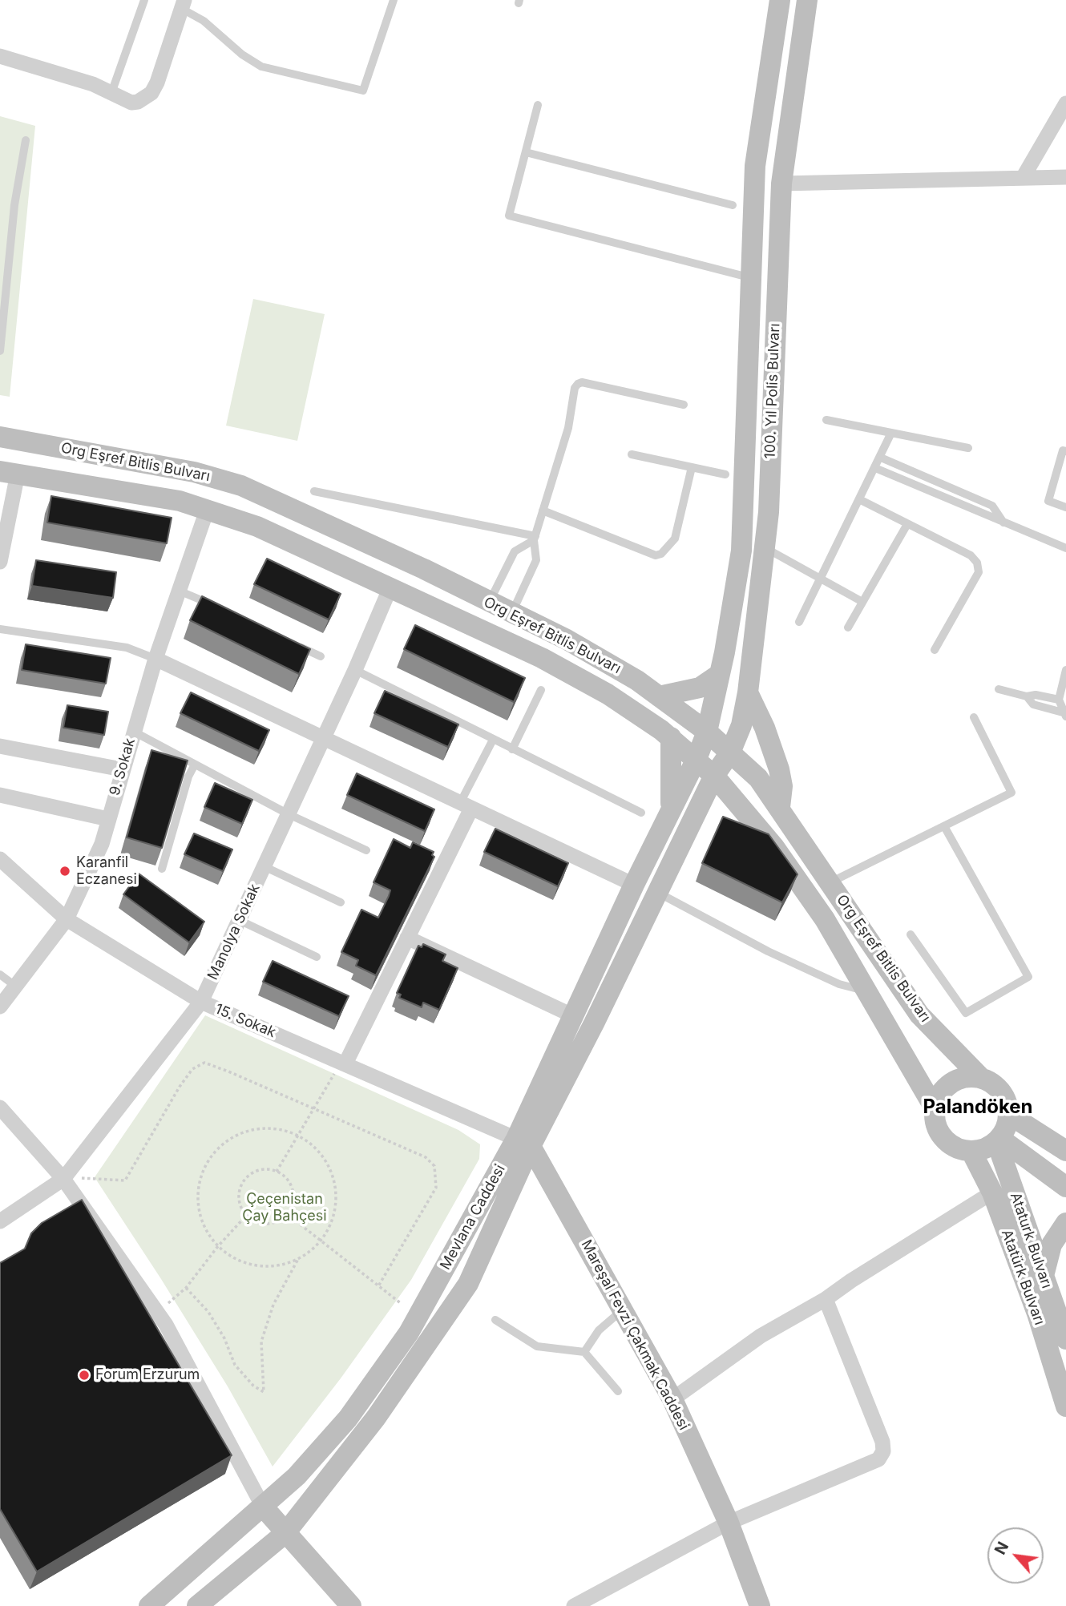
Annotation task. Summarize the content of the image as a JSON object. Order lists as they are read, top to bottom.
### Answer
{
  "streets": {
    "main road": [
      "100. Yıl Polis Bulvarı",
      "Org Eşref Bitlis Bulvarı",
      "Mevlana Caddesi",
      "Ataturk Bulvarı",
      "Atatürk Bulvarı",
      "Mareşal Fevzi Çakmak Caddesi"
    ],
    "street": ["9. Sokak", "Manolya Sokak", "15. Sokak"]
  },
  "crossings": [
    ["100. Yıl Polis Bulvarı", "Org Eşref Bitlis Bulvarı"],
    ["100. Yıl Polis Bulvarı", "Mevlana Caddesi"],
    ["Org Eşref Bitlis Bulvarı", "Mevlana Caddesi"],
    ["Org Eşref Bitlis Bulvarı", "Ataturk Bulvarı"],
    ["Org Eşref Bitlis Bulvarı", "Atatürk Bulvarı"],
    ["9. Sokak", "15. Sokak"],
    ["Manolya Sokak", "15. Sokak"],
    ["15. Sokak", "Mevlana Caddesi"],
    ["15. Sokak", "Mareşal Fevzi Çakmak Caddesi"],
    ["Mevlana Caddesi", "Mareşal Fevzi Çakmak Caddesi"],
    ["Ataturk Bulvarı", "Atatürk Bulvarı"]
  ],
  "districts": ["Palandöken"],
  "parks": ["Çeçenistan Çay Bahçesi"],
  "places": ["Karanfil Eczanesi", "Forum Erzurum"],
  "north": "top left"
}
